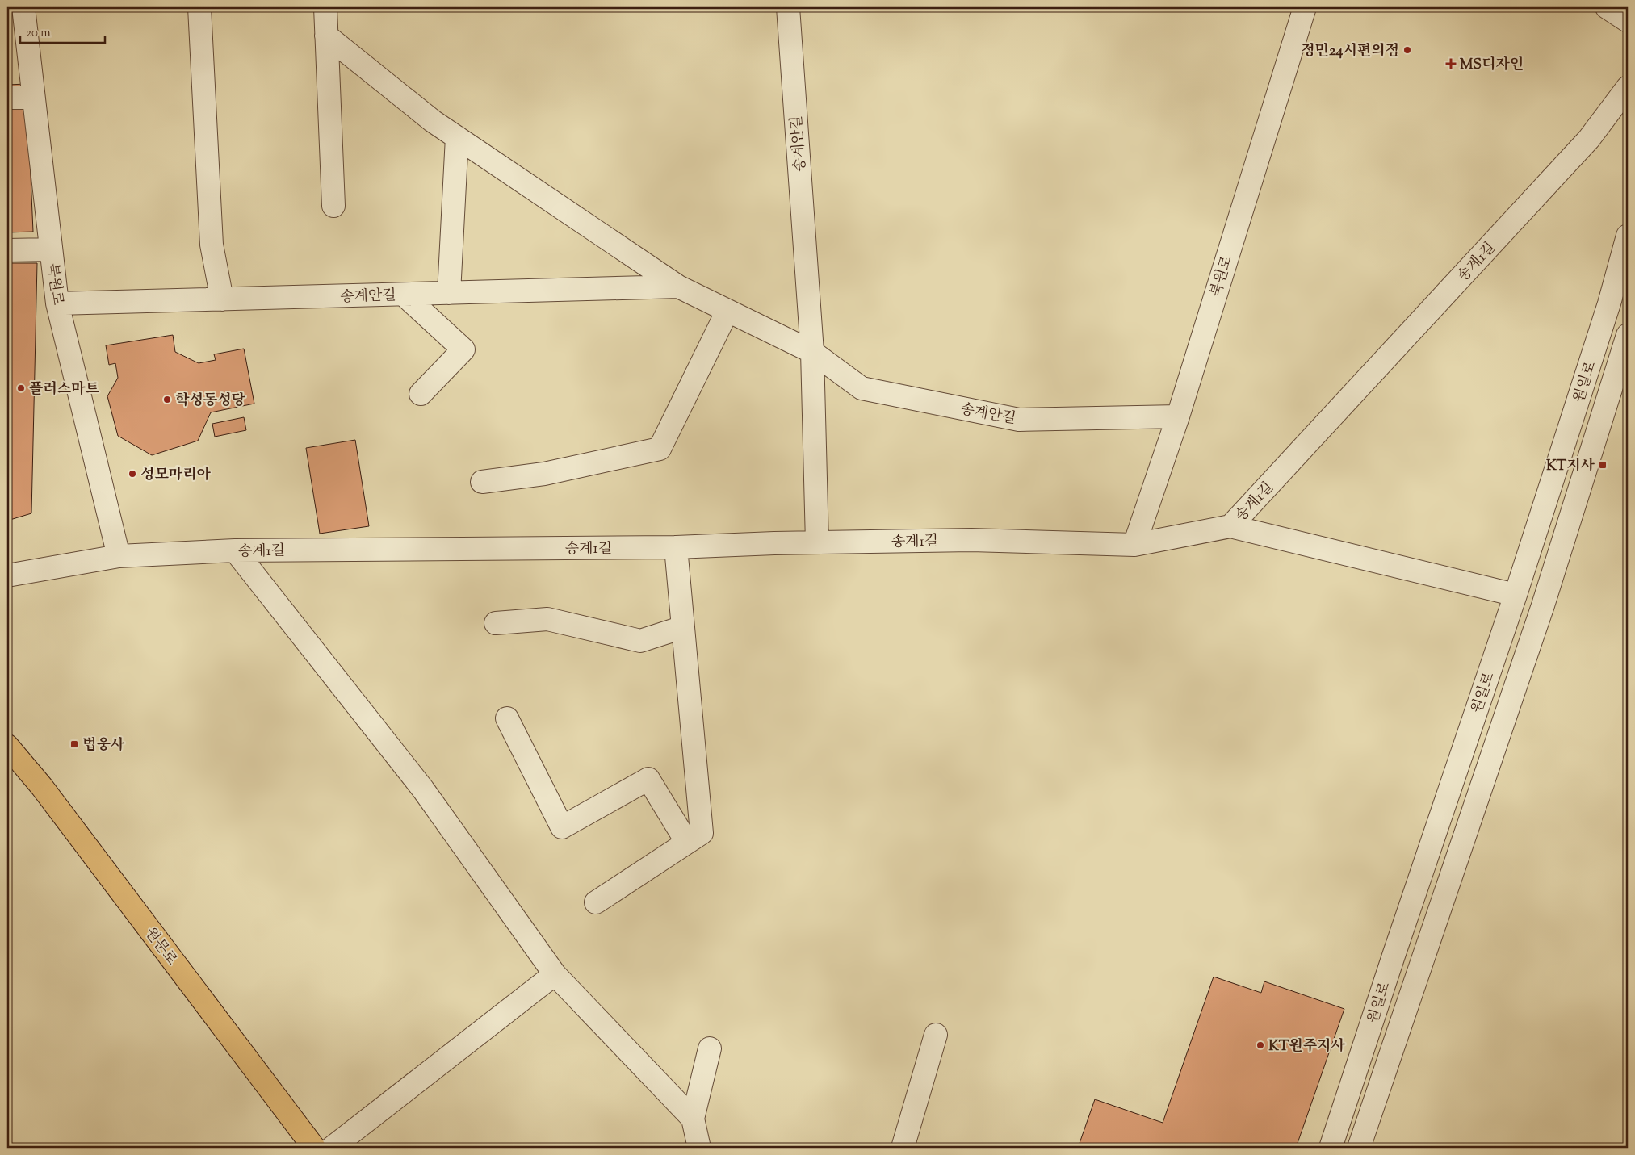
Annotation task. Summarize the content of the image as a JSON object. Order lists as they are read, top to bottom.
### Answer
{
  "streets": {
    "main road": ["원문로"],
    "street": [
      "송계안길",
      "송계1길",
      "북원로",
      "원일로"
    ]
  },
  "crossings": [
    ["송계안길", "송계1길"],
    ["송계안길", "북원로"],
    ["송계1길", "북원로"]
  ],
  "places": {
    "other": [
      "정민24시편의점",
      "플러스마트",
      "학성동성당",
      "성모마리아",
      "KT원주지사"
    ],
    "health": ["MS디자인"],
    "transit": ["KT지사", "법웅사"]
  },
  "scale_bar": "20 m"
}
